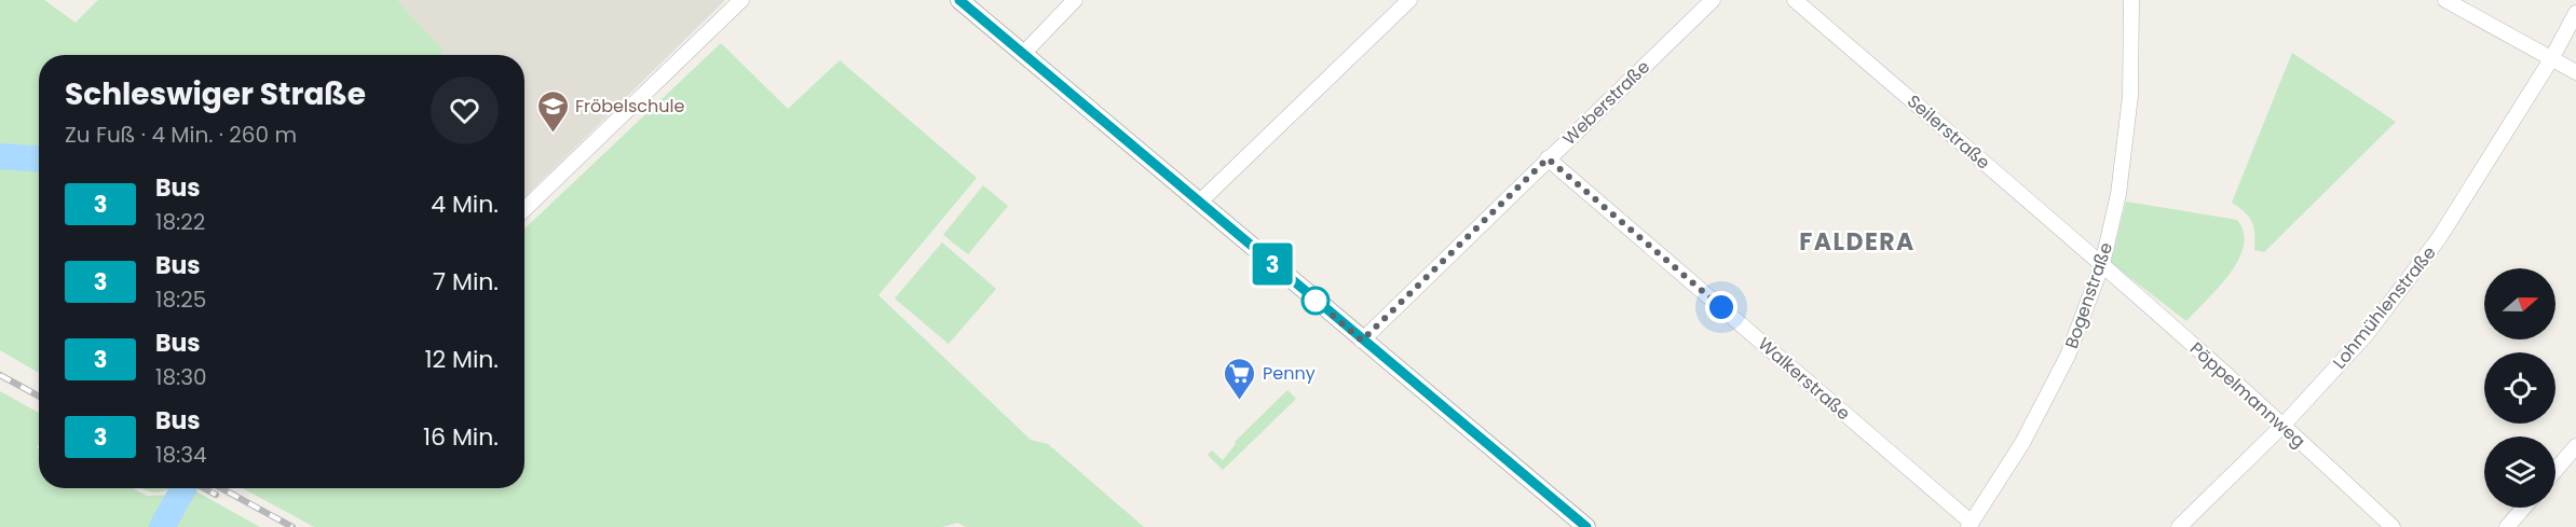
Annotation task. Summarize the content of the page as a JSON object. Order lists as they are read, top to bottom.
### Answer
{
  "streets": {
    "street": [
      "Weberstraße",
      "Seilerstraße",
      "Bogenstraße",
      "Lohmühlenstraße",
      "Walkerstraße",
      "Pöppelmannweg"
    ]
  },
  "crossings": [
    ["Weberstraße", "Walkerstraße"],
    ["Seilerstraße", "Bogenstraße"],
    ["Seilerstraße", "Pöppelmannweg"],
    ["Bogenstraße", "Walkerstraße"],
    ["Bogenstraße", "Pöppelmannweg"],
    ["Lohmühlenstraße", "Pöppelmannweg"]
  ],
  "districts": ["FALDERA"],
  "places": {
    "school or university": ["Fröbelschule"],
    "supermarket": ["Penny"]
  },
  "lines": ["bus line 3"],
  "north": "right",
  "page": {
    "on_map": "3",
    "heading": ["Schleswiger Straße", "Zu Fuß · 4 Min. · 260 m"],
    "list": [
      {
        "mark": "3",
        "name": "Bus",
        "note": "18:22",
        "value": "4 Min."
      },
      {
        "mark": "3",
        "name": "Bus",
        "note": "18:25",
        "value": "7 Min."
      },
      {
        "mark": "3",
        "name": "Bus",
        "note": "18:30",
        "value": "12 Min."
      },
      {
        "mark": "3",
        "name": "Bus",
        "note": "18:34",
        "value": "16 Min."
      }
    ]
  }
}
